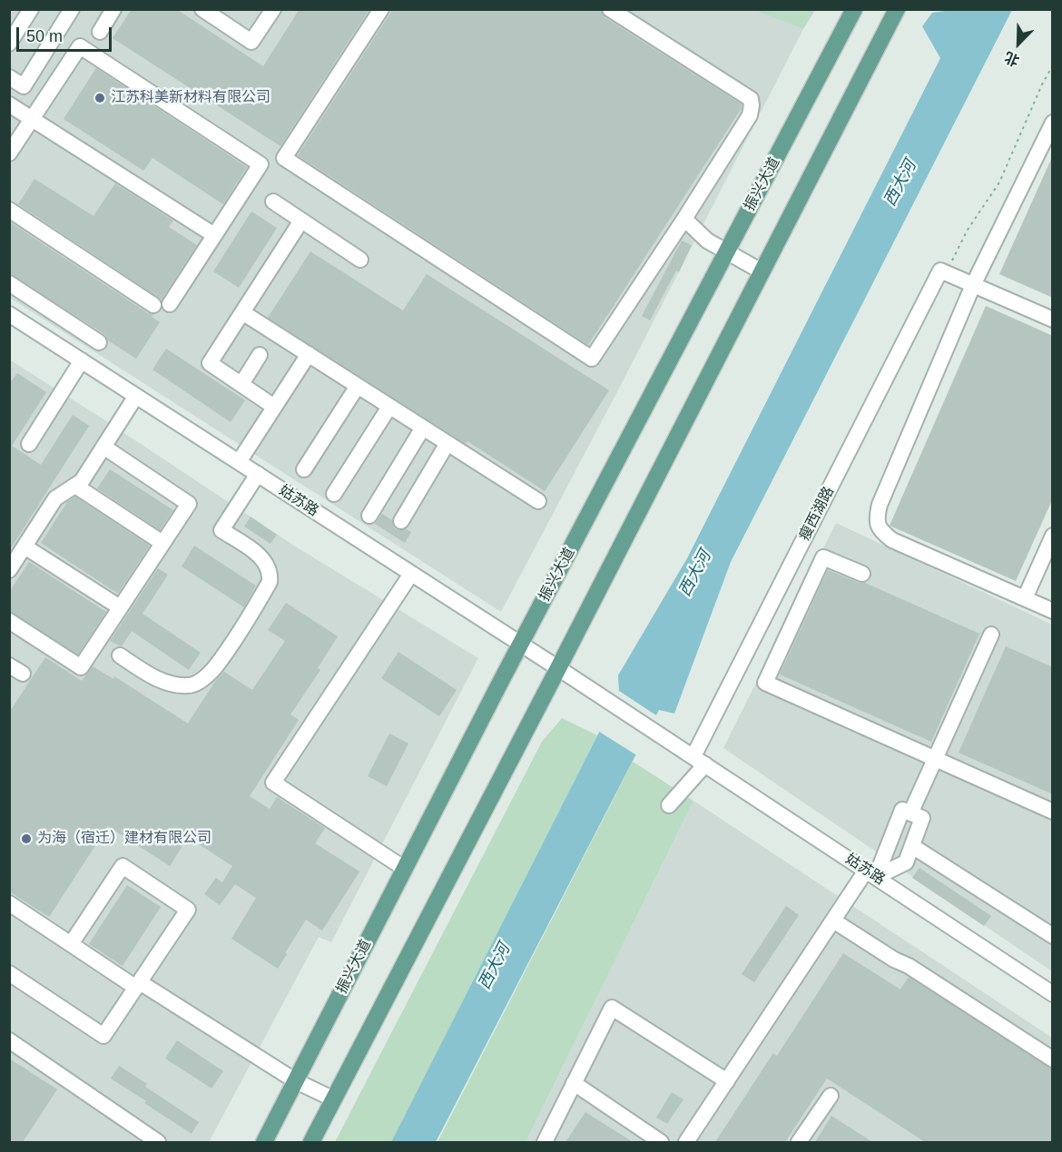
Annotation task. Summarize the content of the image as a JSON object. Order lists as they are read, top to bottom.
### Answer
{
  "streets": {
    "main road": ["振兴大道"],
    "street": ["姑苏路", "瘦西湖路"]
  },
  "crossings": [
    ["振兴大道", "姑苏路"],
    ["姑苏路", "瘦西湖路"]
  ],
  "water": ["西大河"],
  "places": ["江苏科美新材料有限公司", "为海（宿迁）建材有限公司"],
  "scale_bar": "50 m",
  "north": "bottom left"
}
